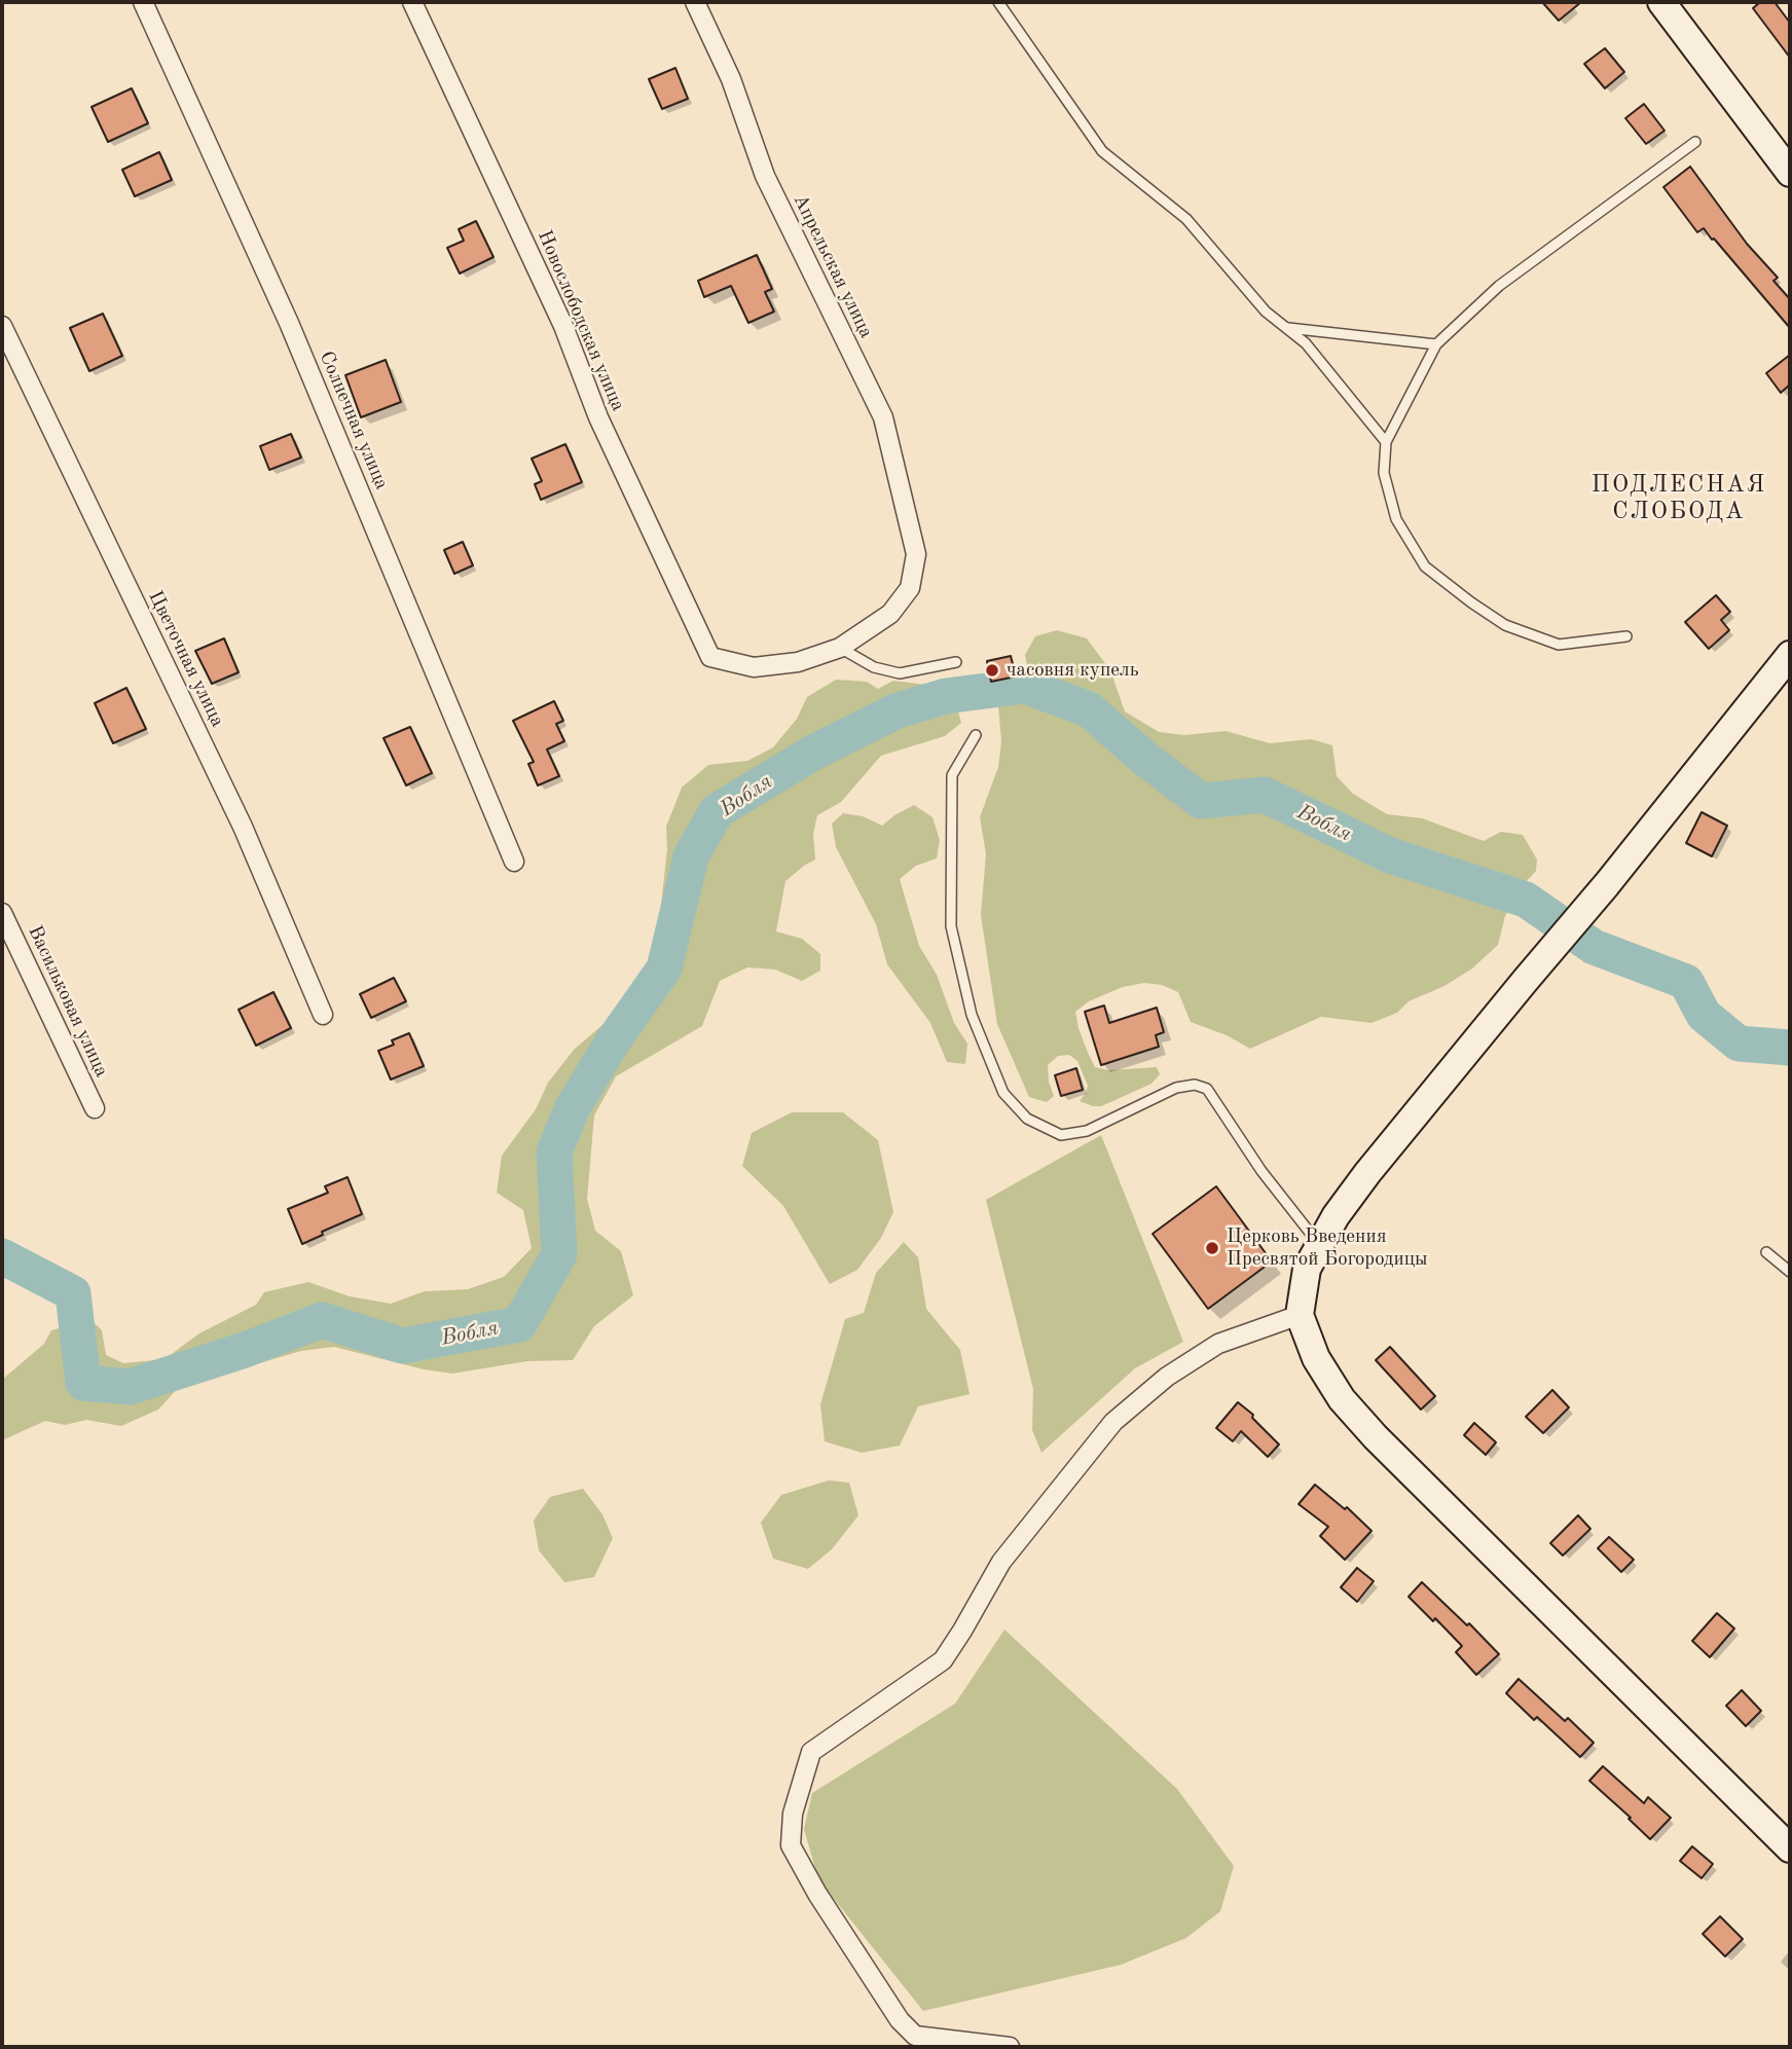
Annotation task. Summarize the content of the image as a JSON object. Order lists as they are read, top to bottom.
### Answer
{
  "streets": {
    "street": [
      "Апрельская улица",
      "Новослободская улица",
      "Солнечная улица",
      "Цветочная улица",
      "Васильковая улица"
    ]
  },
  "crossings": [
    ["Апрельская улица", "Новослободская улица"]
  ],
  "districts": ["ПОДЛЕСНАЯ СЛОБОДА"],
  "water": ["Вобля"],
  "places": ["часовня купель", "Церковь Введения Пресвятой Богородицы"]
}
